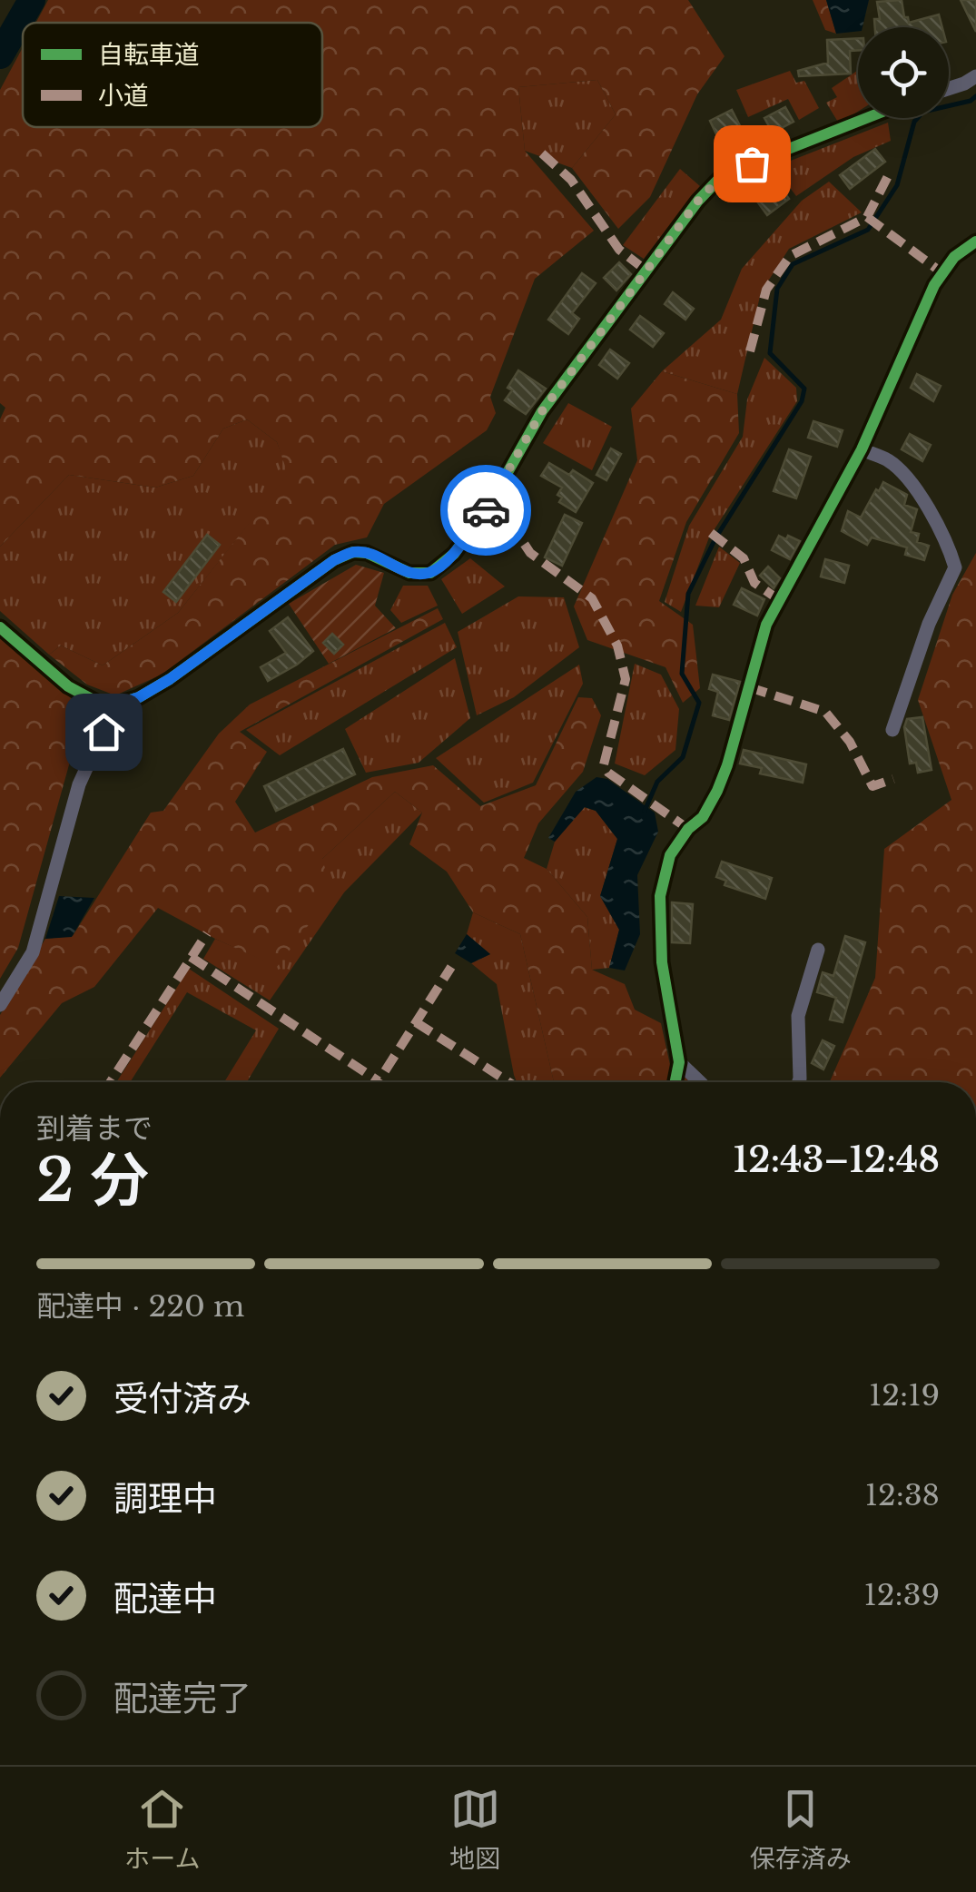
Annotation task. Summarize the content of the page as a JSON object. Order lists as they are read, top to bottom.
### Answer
{
  "legend": ["自転車道", "小道"],
  "page": {
    "heading": ["2 分", "到着まで", "12:43–12:48"],
    "bar": "配達中 · 220 m",
    "list": [
      ["受付済み", "12:19"],
      ["調理中", "12:38"],
      ["配達中", "12:39"],
      "配達完了"
    ],
    "tabs": ["ホーム", "地図", "保存済み"]
  }
}
